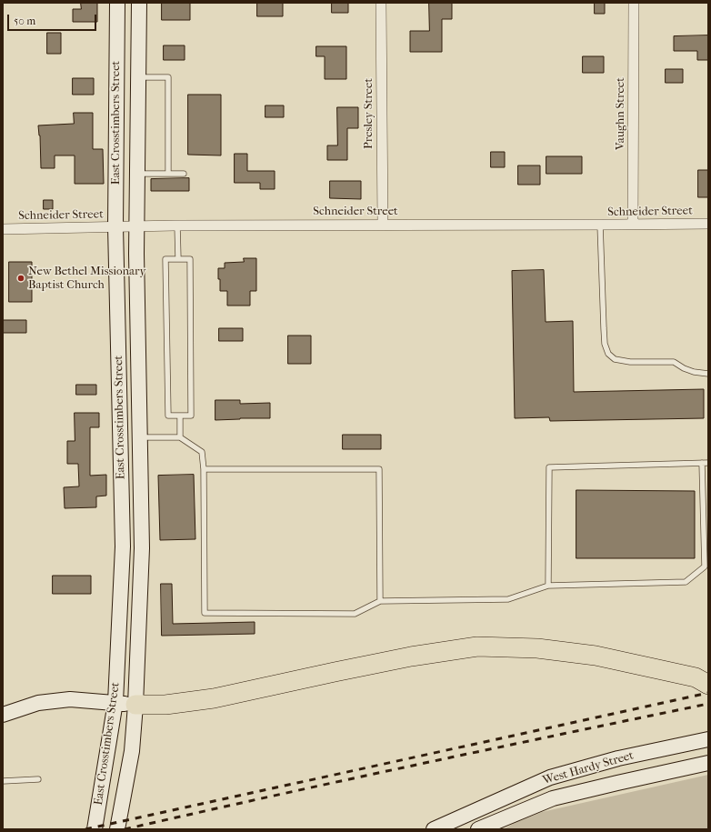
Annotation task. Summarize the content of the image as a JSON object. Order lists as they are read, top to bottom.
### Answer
{
  "streets": {
    "main road": ["East Crosstimbers Street", "West Hardy Street"],
    "street": ["Presley Street", "Vaughn Street", "Schneider Street"]
  },
  "crossings": [
    ["Presley Street", "Schneider Street"],
    ["Vaughn Street", "Schneider Street"],
    ["East Crosstimbers Street", "Schneider Street"]
  ],
  "places": ["New Bethel Missionary Baptist Church"],
  "scale_bar": "50 m"
}
